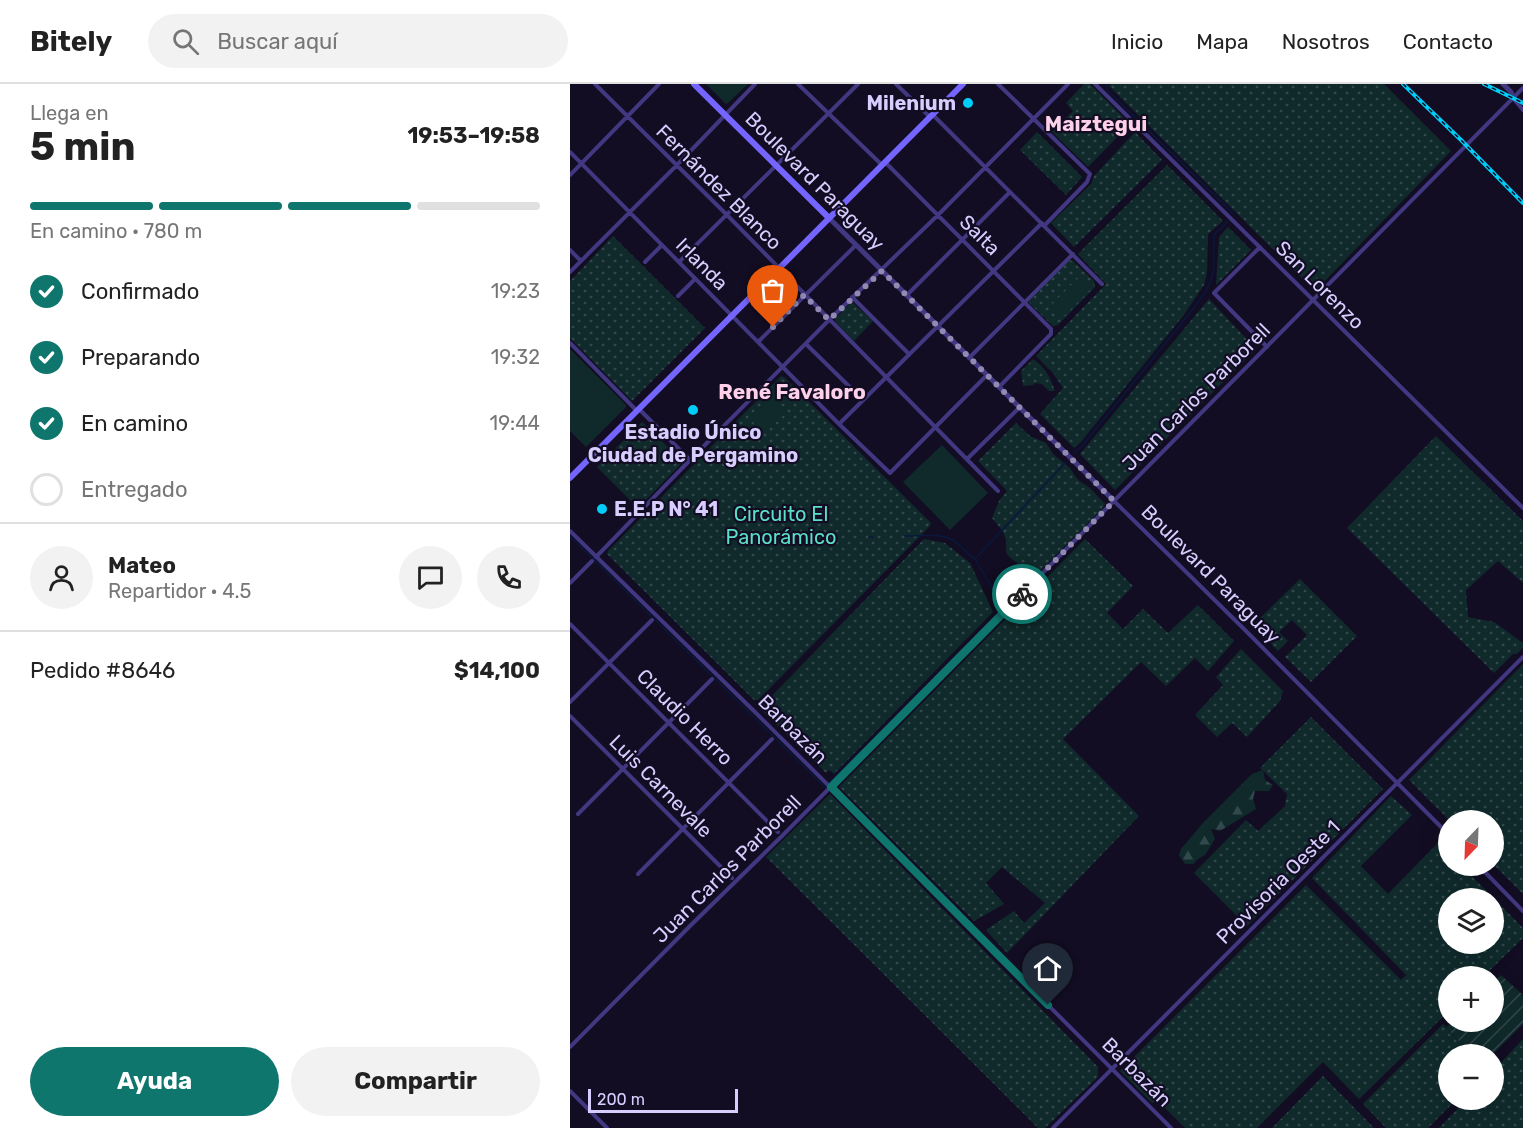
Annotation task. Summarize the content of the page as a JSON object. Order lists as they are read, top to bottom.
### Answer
{
  "streets": {
    "main road": ["Boulevard Paraguay"],
    "street": [
      "Fernández Blanco",
      "Salta",
      "Irlanda",
      "San Lorenzo",
      "Juan Carlos Parborell",
      "Claudio Herro",
      "Barbazán",
      "Luis Carnevale",
      "Provisoria Oeste 1"
    ]
  },
  "crossings": [
    ["Boulevard Paraguay", "Salta"],
    ["Boulevard Paraguay", "Juan Carlos Parborell"],
    ["Boulevard Paraguay", "Provisoria Oeste 1"],
    ["Fernández Blanco", "Irlanda"],
    ["San Lorenzo", "Juan Carlos Parborell"],
    ["Juan Carlos Parborell", "Barbazán"],
    ["Barbazán", "Provisoria Oeste 1"]
  ],
  "districts": ["Maiztegui", "René Favaloro"],
  "parks": ["Circuito El Panorámico"],
  "places": ["Milenium", "Estadio Único Ciudad de Pergamino", "E.E.P N° 41"],
  "scale_bar": "200 m",
  "north": "bottom left",
  "page": {
    "header": "Bitely",
    "search": "Buscar aquí",
    "nav": [
      "Inicio",
      "Mapa",
      "Nosotros",
      "Contacto"
    ],
    "heading": ["5 min", "Llega en", "19:53–19:58"],
    "panel": [
      "Mateo",
      "Repartidor · 4.5",
      "Pedido #8646",
      "$14,100"
    ],
    "bar": "En camino · 780 m",
    "list": [
      ["Confirmado", "19:23"],
      ["Preparando", "19:32"],
      ["En camino", "19:44"],
      "Entregado"
    ],
    "map_buttons": ["+", "−"],
    "buttons": ["Ayuda", "Compartir"],
    "scale": "200 m"
  }
}
